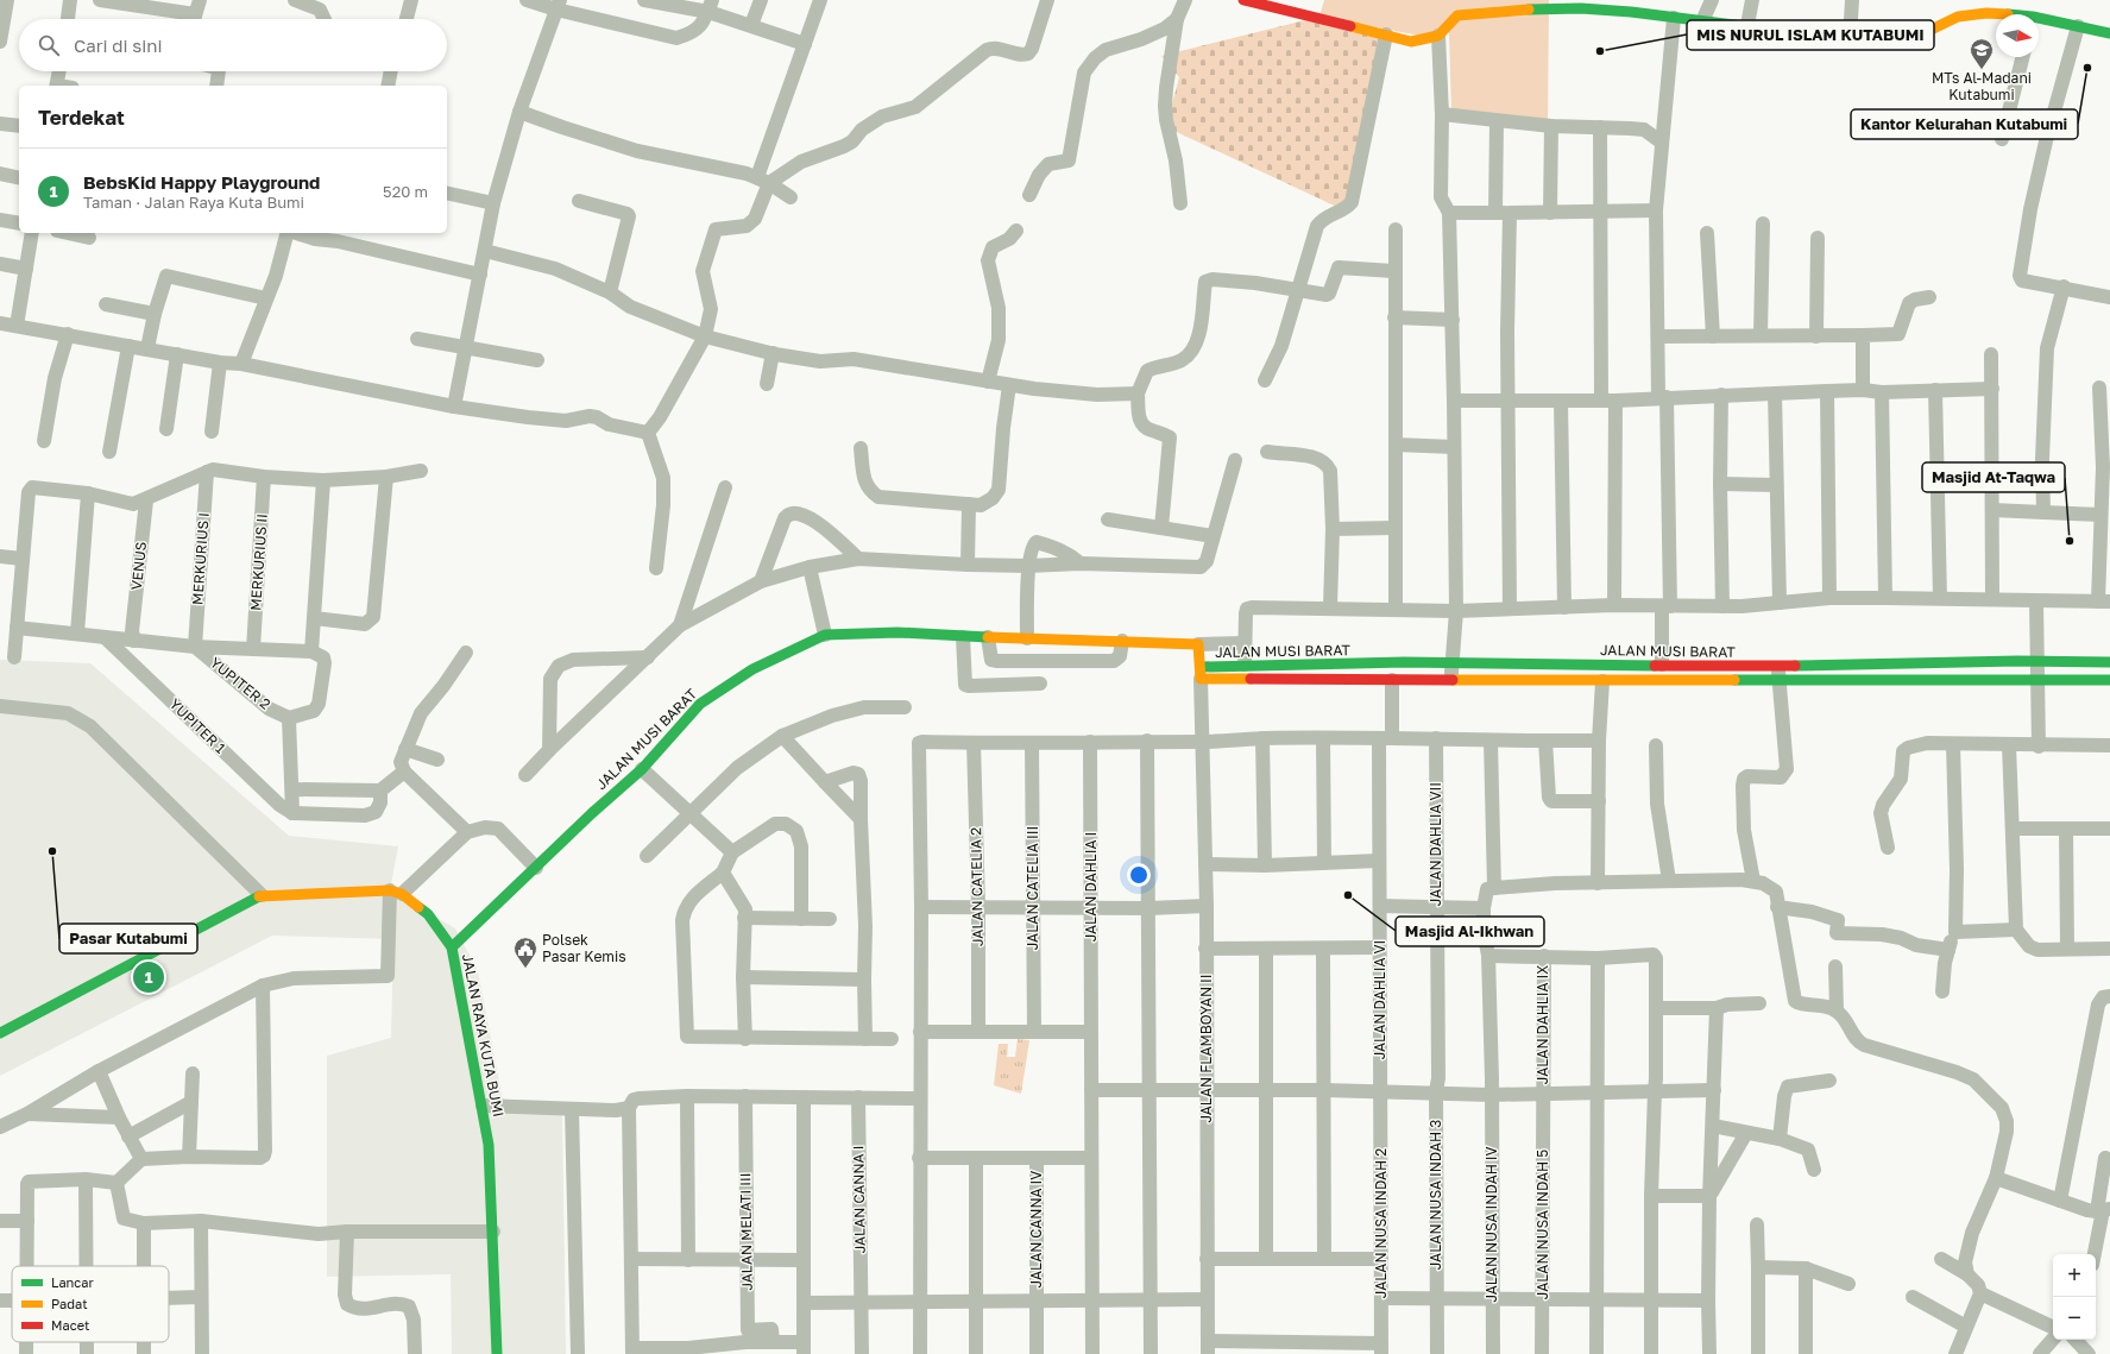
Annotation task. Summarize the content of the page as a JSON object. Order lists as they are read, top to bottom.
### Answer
{
  "streets": {
    "street": [
      "MERKURIUS I",
      "MERKURIUS II",
      "VENUS",
      "JALAN MUSI BARAT",
      "YUPITER 2",
      "YUPITER 1",
      "JALAN DAHLIA VII",
      "JALAN CATELIA 2",
      "JALAN DAHLIA I",
      "JALAN CATELIA III",
      "JALAN DAHLIA VI",
      "JALAN DAHLIA IX",
      "JALAN RAYA KUTA BUMI",
      "JALAN FLAMBOYAN II",
      "JALAN NUSA INDAH 3",
      "JALAN CANNA I",
      "JALAN NUSA INDAH 2",
      "JALAN NUSA INDAH IV",
      "JALAN NUSA INDAH 5",
      "JALAN CANNA IV",
      "JALAN MELATI III"
    ]
  },
  "crossings": [
    ["MERKURIUS I", "YUPITER 2"],
    ["JALAN MUSI BARAT", "JALAN DAHLIA VI"],
    ["JALAN MUSI BARAT", "JALAN RAYA KUTA BUMI"],
    ["JALAN MUSI BARAT", "JALAN FLAMBOYAN II"],
    ["JALAN DAHLIA VII", "JALAN NUSA INDAH 3"],
    ["JALAN DAHLIA VI", "JALAN NUSA INDAH 2"],
    ["JALAN DAHLIA IX", "JALAN NUSA INDAH 5"]
  ],
  "places": {
    "other": [
      "MIS NURUL ISLAM KUTABUMI",
      "Kantor Kelurahan Kutabumi",
      "Masjid At-Taqwa",
      "Pasar Kutabumi",
      "Masjid Al-Ikhwan"
    ],
    "school or university": ["MTs Al-Madani Kutabumi"],
    "public building": ["Polsek Pasar Kemis"]
  },
  "legend": ["Lancar", "Padat", "Macet"],
  "north": "right",
  "page": {
    "search": "Cari di sini",
    "heading": "Terdekat",
    "list": [
      {
        "mark": "1",
        "name": "BebsKid Happy Playground",
        "note": "Taman · Jalan Raya Kuta Bumi",
        "value": "520 m"
      }
    ],
    "pins": "1",
    "map_buttons": ["+", "−"]
  }
}
